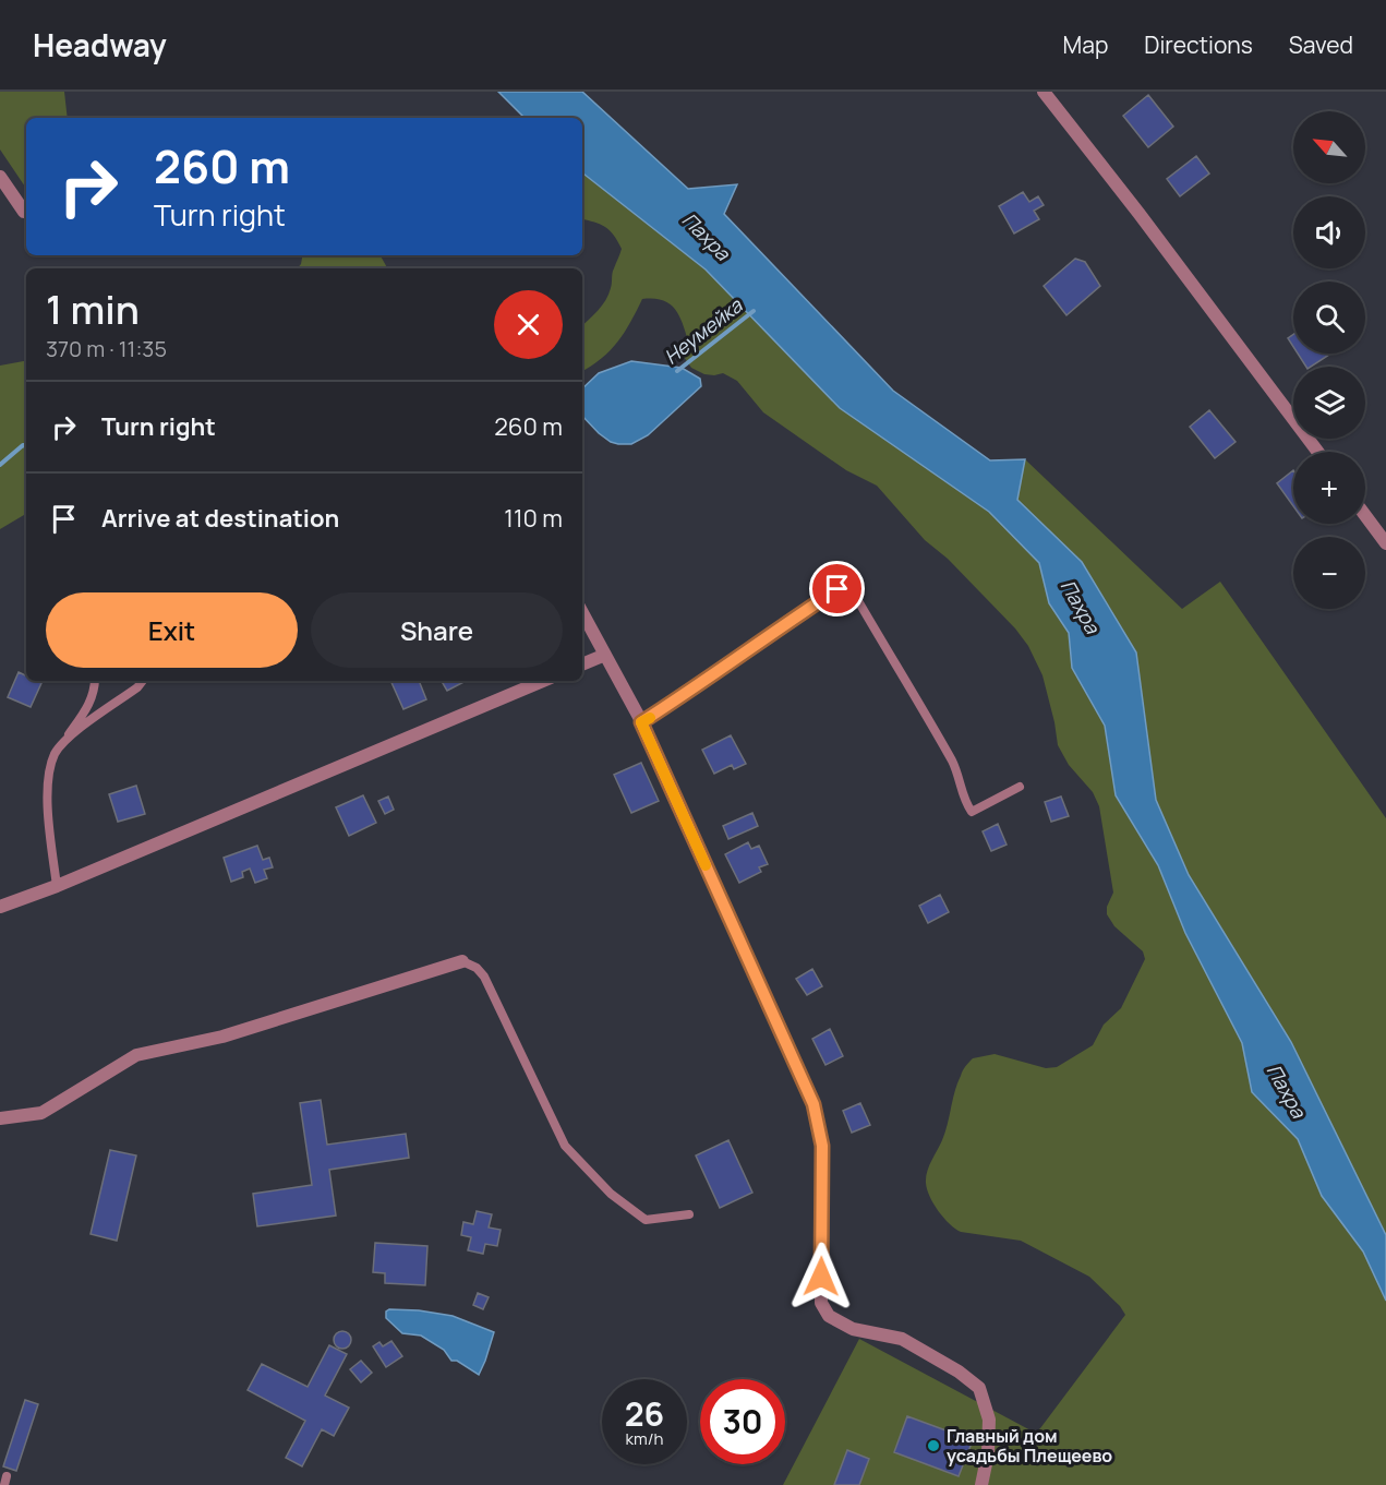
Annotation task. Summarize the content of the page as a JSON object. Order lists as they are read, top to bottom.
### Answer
{
  "water": ["Пахра", "Неумейка"],
  "places": ["Главный дом усадьбы Плещеево"],
  "north": "top left",
  "page": {
    "header": "Headway",
    "nav": ["Map", "Directions", "Saved"],
    "map_buttons": ["+", "−"],
    "turn": ["260 m", "Turn right"],
    "heading": ["1 min", "370 m · 11:35"],
    "list": [
      {
        "name": "Turn right",
        "value": "260 m"
      },
      {
        "name": "Arrive at destination",
        "value": "110 m"
      }
    ],
    "buttons": ["Exit", "Share"],
    "speed": "26 km/h",
    "limit": "30"
  }
}
